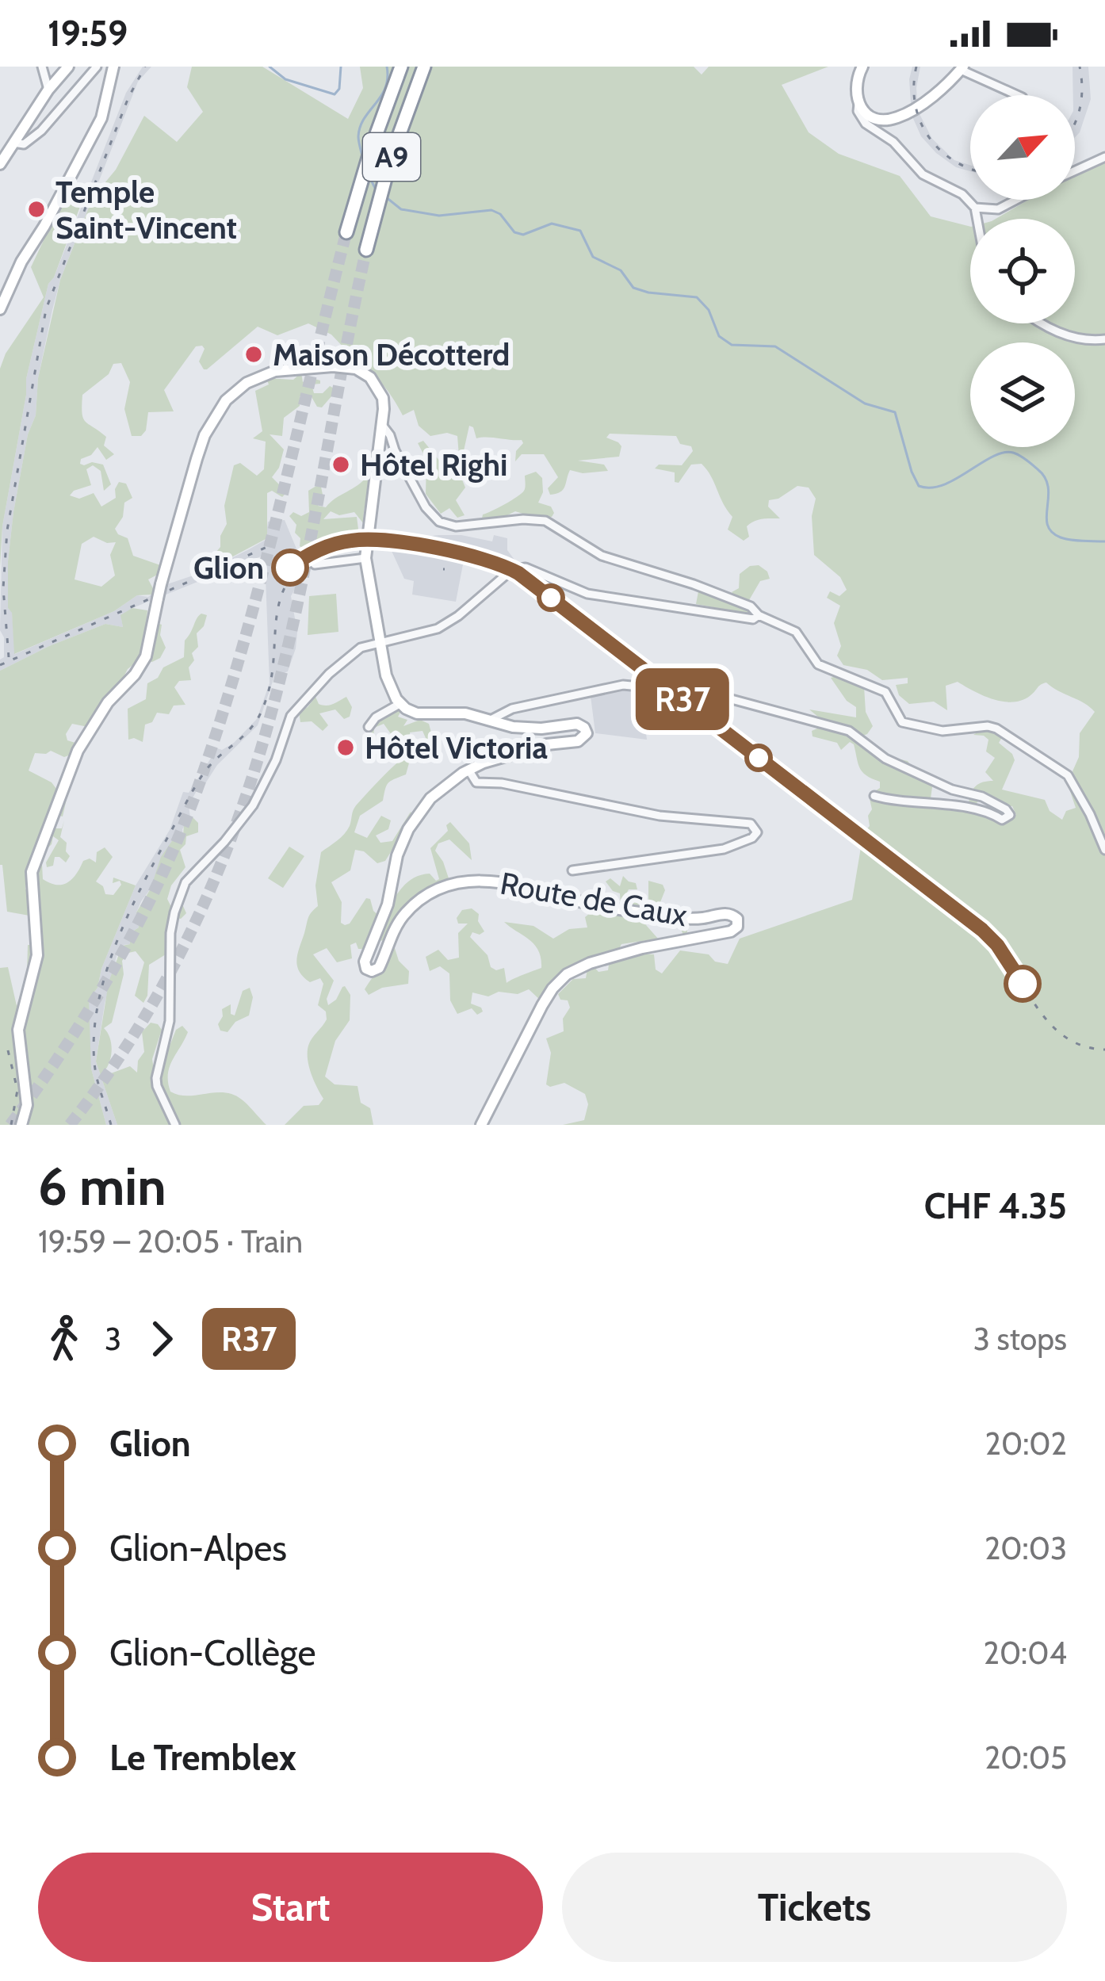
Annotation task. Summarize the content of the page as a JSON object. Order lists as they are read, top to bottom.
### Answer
{
  "streets": {
    "highway": ["A9"],
    "street": ["Route de Caux"]
  },
  "places": [
    "Temple Saint-Vincent",
    "Maison Décotterd",
    "Hôtel Righi",
    "Glion",
    "Hôtel Victoria"
  ],
  "north": "top right",
  "page": {
    "status": "19:59",
    "on_map": "R37",
    "heading": ["6 min", "19:59 – 20:05 · Train", "CHF 4.35"],
    "legs": ["3", "R37", "3 stops"],
    "list": [
      {
        "name": "Glion",
        "value": "20:02"
      },
      {
        "name": "Glion-Alpes",
        "value": "20:03"
      },
      {
        "name": "Glion-Collège",
        "value": "20:04"
      },
      {
        "name": "Le Tremblex",
        "value": "20:05"
      }
    ],
    "buttons": ["Start", "Tickets"]
  }
}
